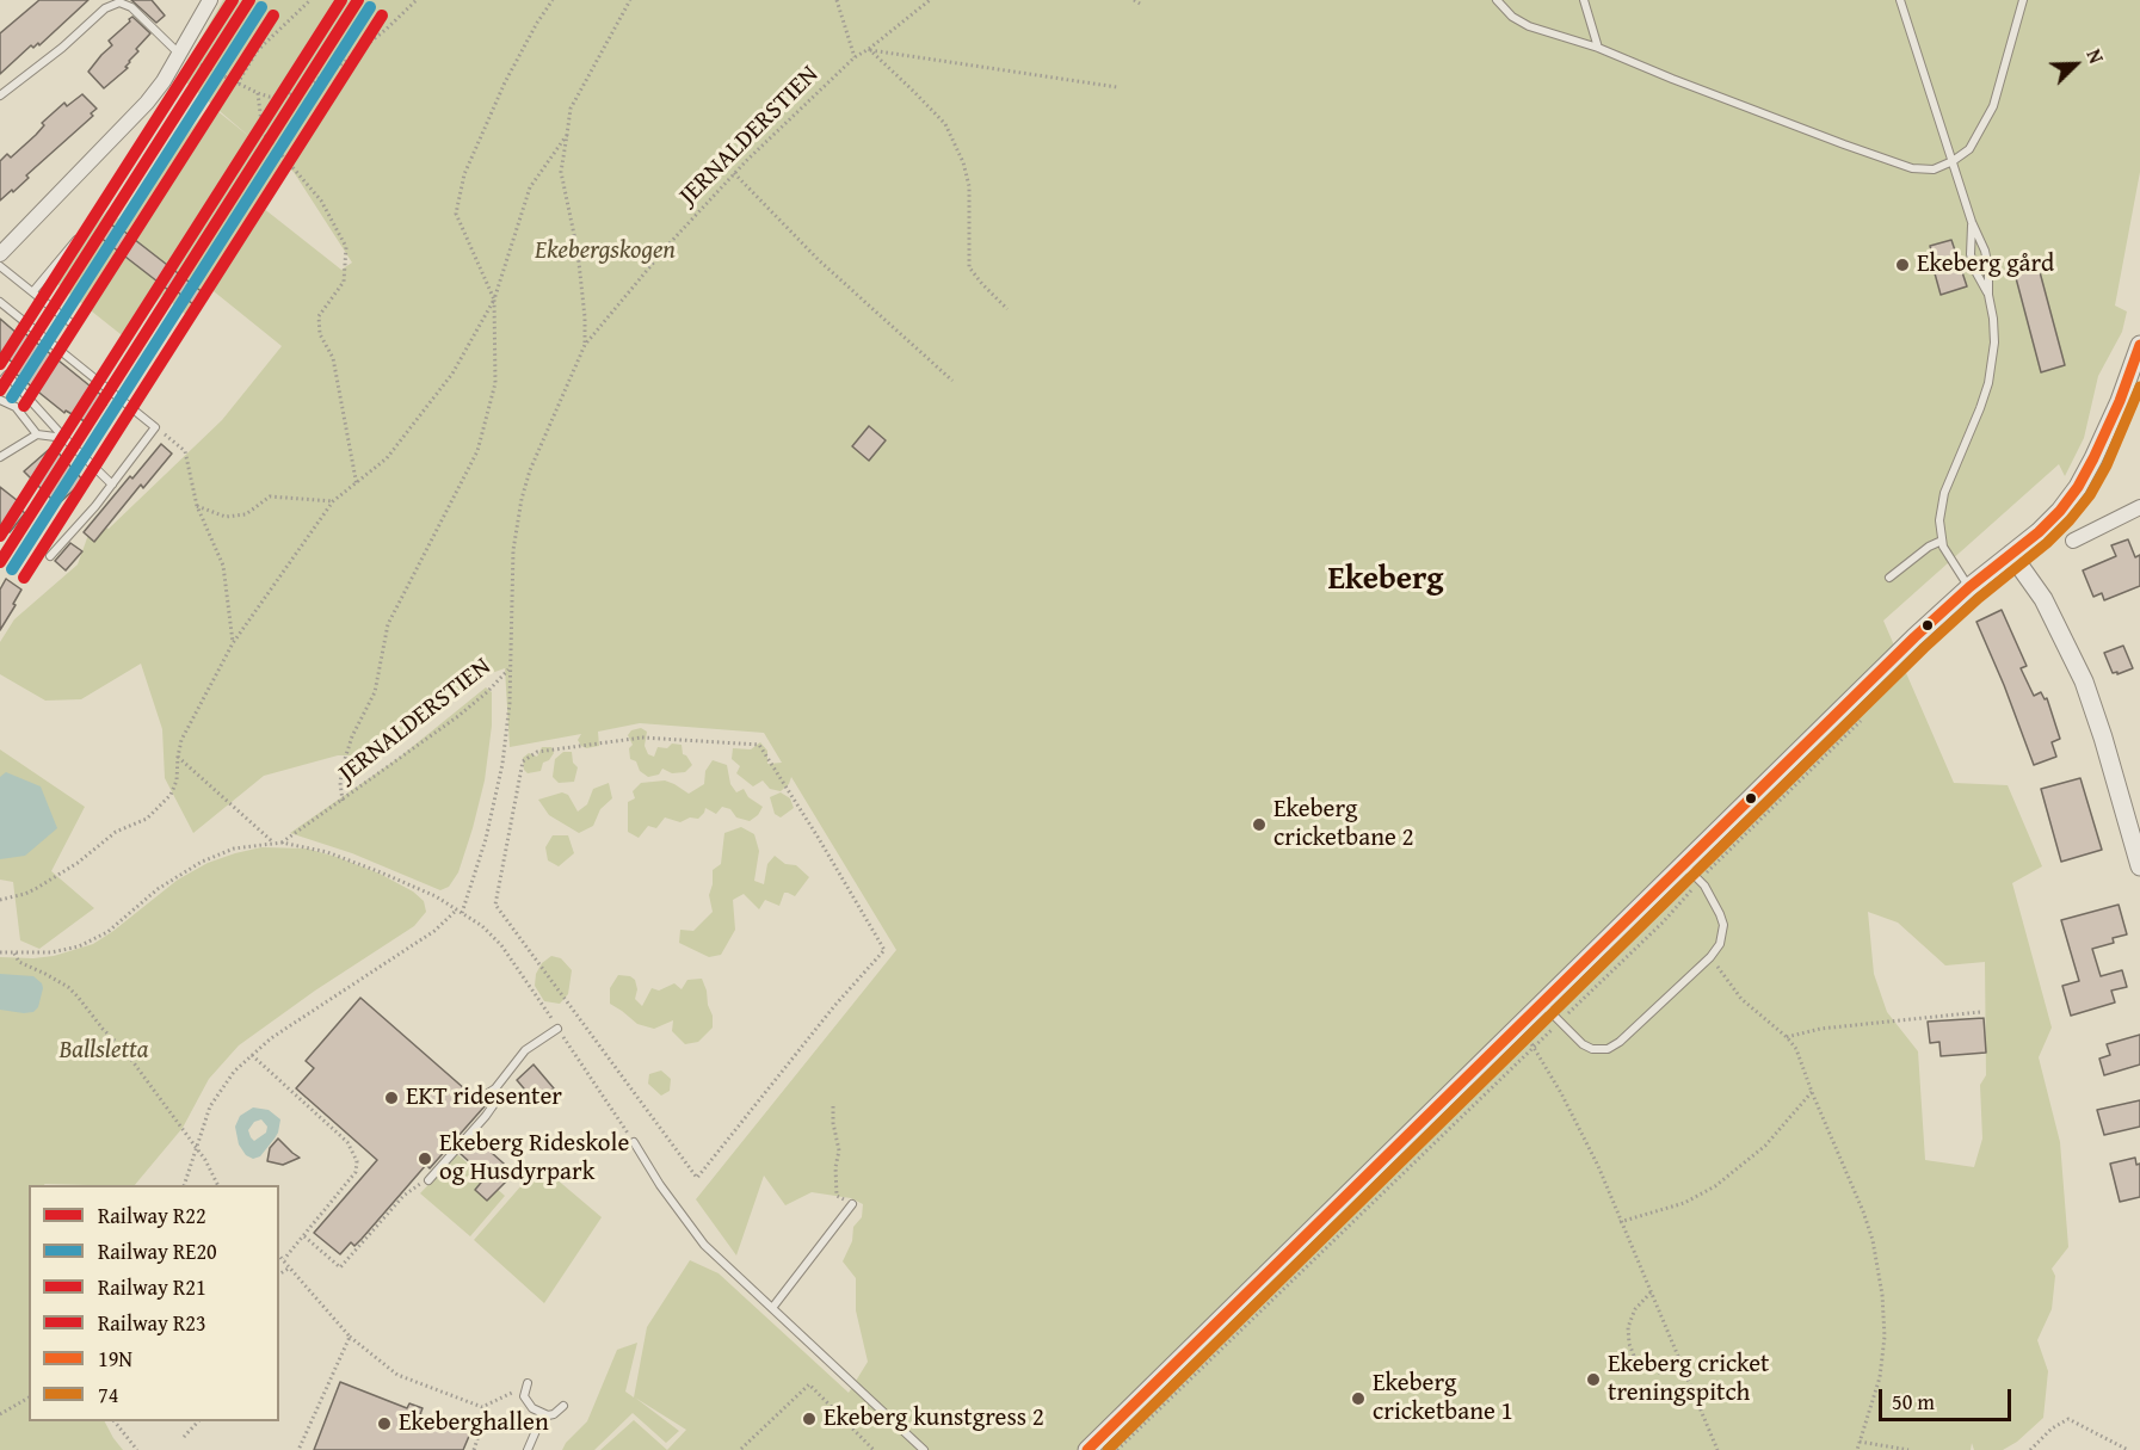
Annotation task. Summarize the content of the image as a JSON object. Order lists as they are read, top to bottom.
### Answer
{
  "streets": {
    "path": ["JERNALDERSTIEN"]
  },
  "districts": ["Ekeberg"],
  "parks": ["Ekebergskogen", "Ballsletta"],
  "places": [
    "Ekeberg gård",
    "Ekeberg cricketbane 2",
    "EKT ridesenter",
    "Ekeberg Rideskole og Husdyrpark",
    "Ekeberg cricket treningspitch",
    "Ekeberg cricketbane 1",
    "Ekeberg kunstgress 2",
    "Ekeberghallen"
  ],
  "lines": [
    "rail line R22",
    "rail line R21",
    "rail line RE20",
    "rail line R23",
    "transit line 19N",
    "transit line 74"
  ],
  "legend": [
    "Railway R22",
    "Railway RE20",
    "Railway R21",
    "Railway R23",
    "19N",
    "74"
  ],
  "scale_bar": "50 m",
  "north": "top right"
}
